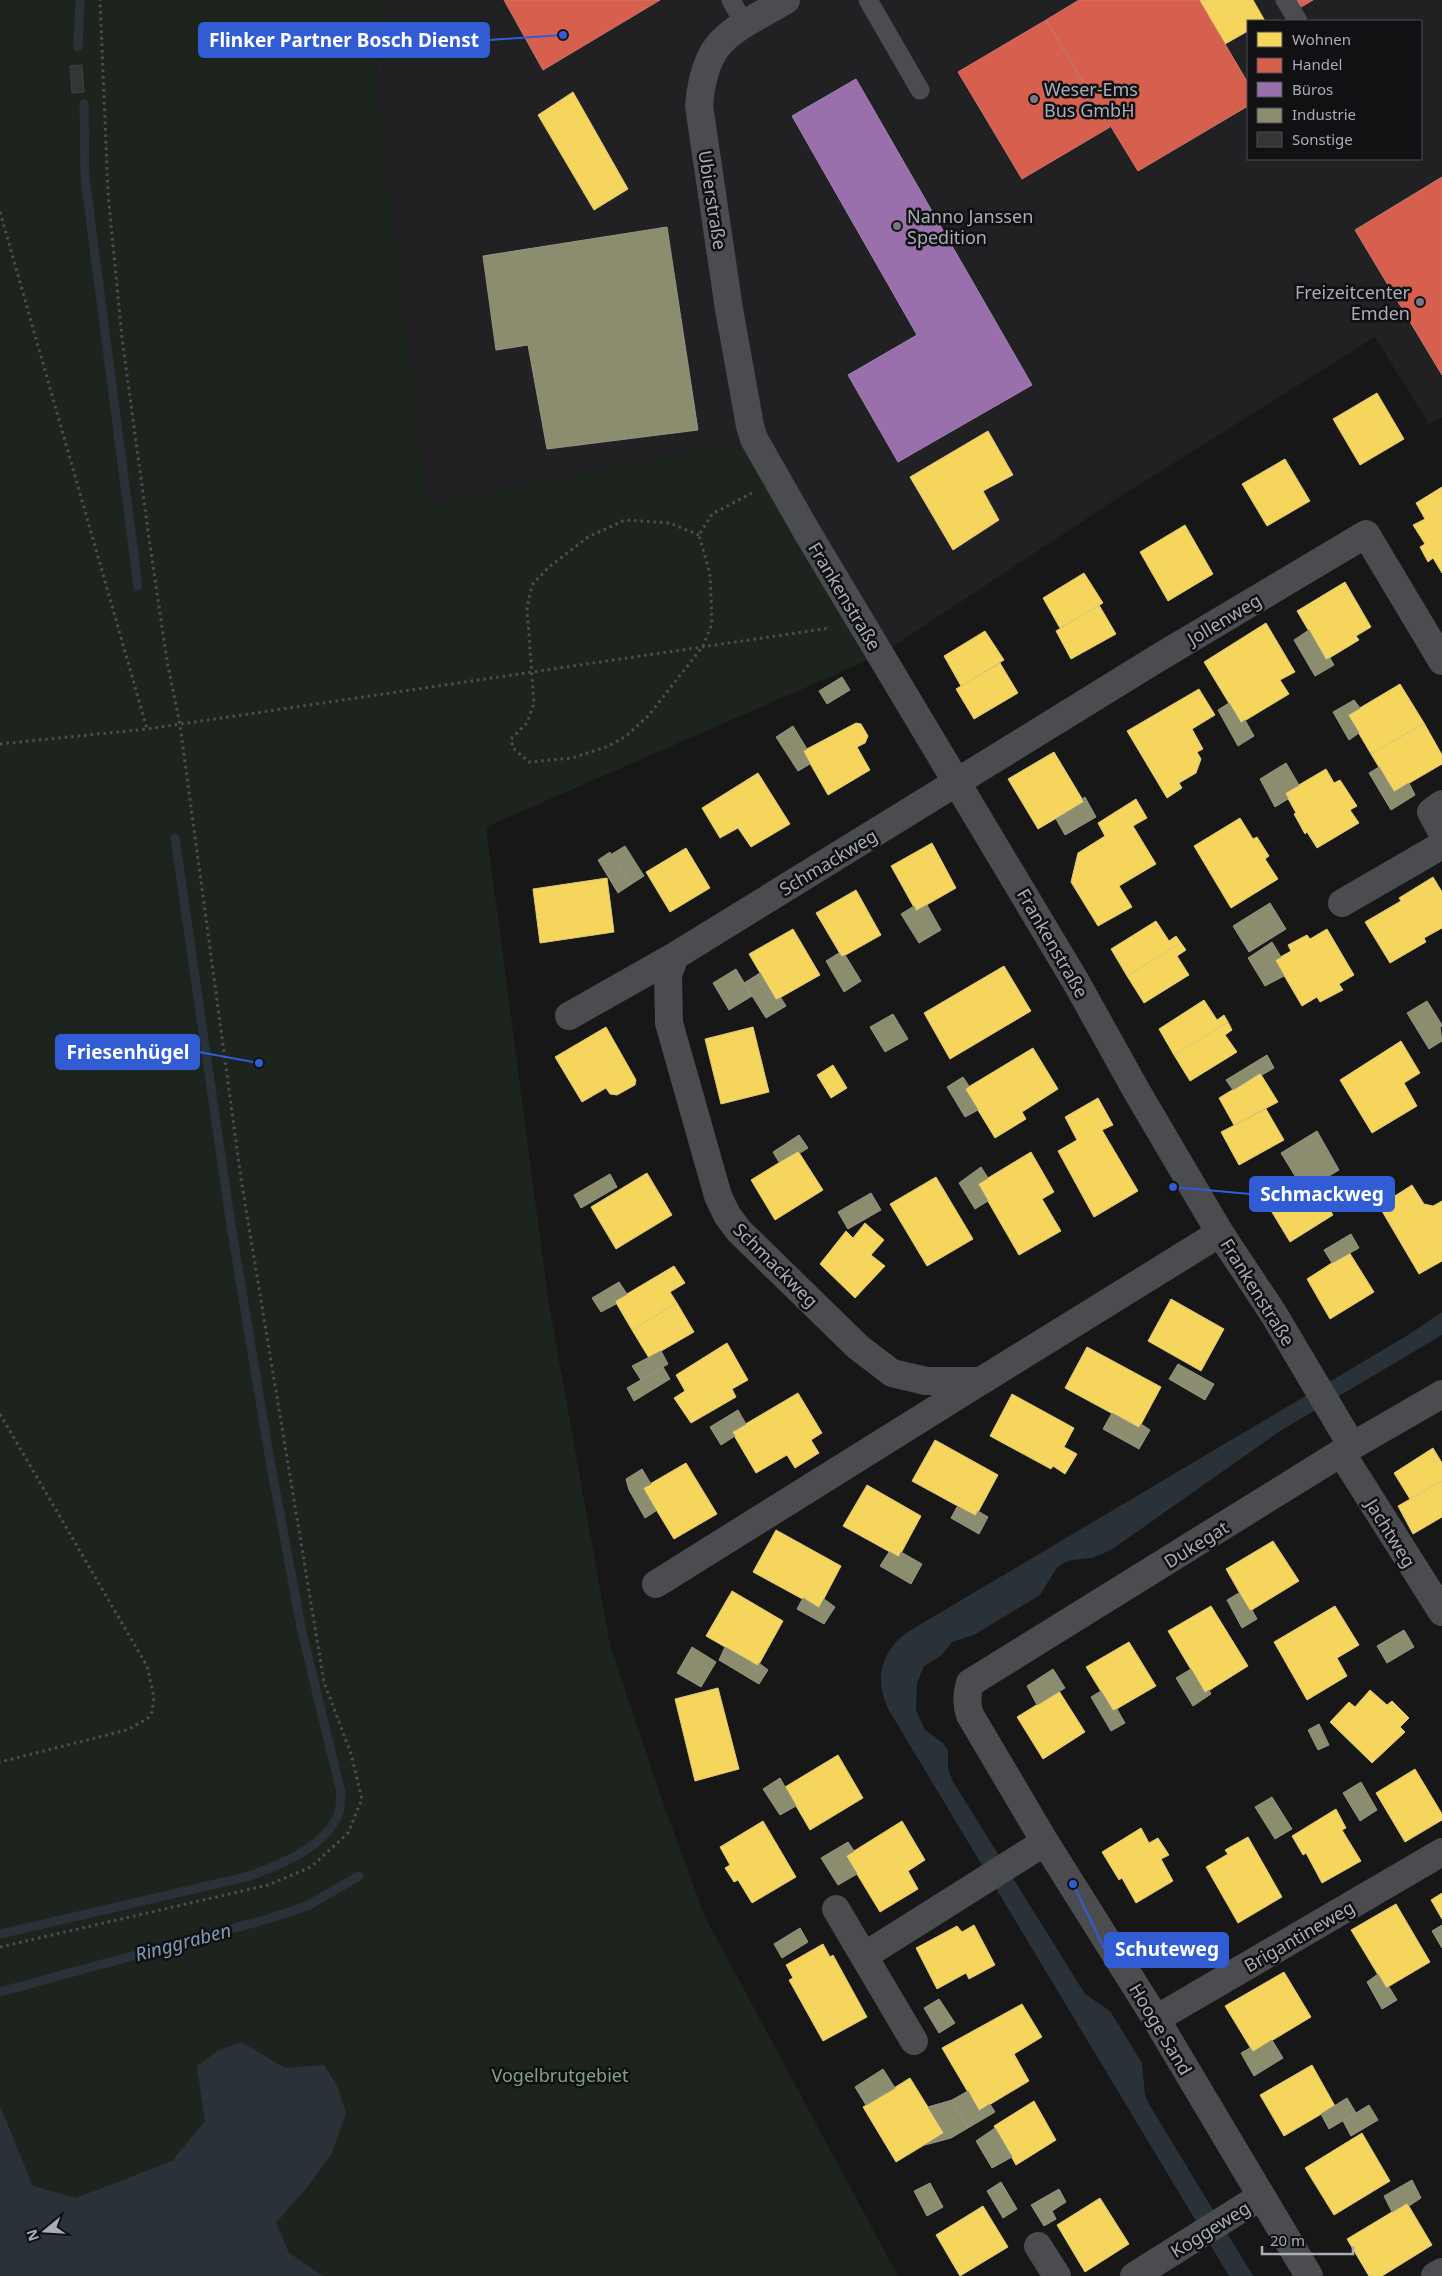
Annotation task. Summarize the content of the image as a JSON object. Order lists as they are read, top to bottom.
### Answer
{
  "streets": {
    "street": [
      "Ubierstraße",
      "Frankenstraße",
      "Jollenweg",
      "Schmackweg",
      "Jachtweg",
      "Dukegat",
      "Brigantineweg",
      "Hooge Sand",
      "Koggeweg"
    ]
  },
  "crossings": [
    ["Ubierstraße", "Frankenstraße"],
    ["Frankenstraße", "Jollenweg"],
    ["Frankenstraße", "Schmackweg"],
    ["Frankenstraße", "Jachtweg"],
    ["Frankenstraße", "Dukegat"],
    ["Jollenweg", "Schmackweg"],
    ["Jachtweg", "Dukegat"],
    ["Dukegat", "Hooge Sand"],
    ["Brigantineweg", "Hooge Sand"],
    ["Hooge Sand", "Koggeweg"]
  ],
  "water": ["Ringgraben"],
  "parks": ["Vogelbrutgebiet"],
  "places": [
    "Flinker Partner Bosch Dienst",
    "Weser-Ems Bus GmbH",
    "Nanno Janssen Spedition",
    "Freizeitcenter Emden",
    "Friesenhügel",
    "Schmackweg",
    "Schuteweg"
  ],
  "legend": [
    "Wohnen",
    "Handel",
    "Büros",
    "Industrie",
    "Sonstige"
  ],
  "scale_bar": "20 m",
  "north": "left"
}
